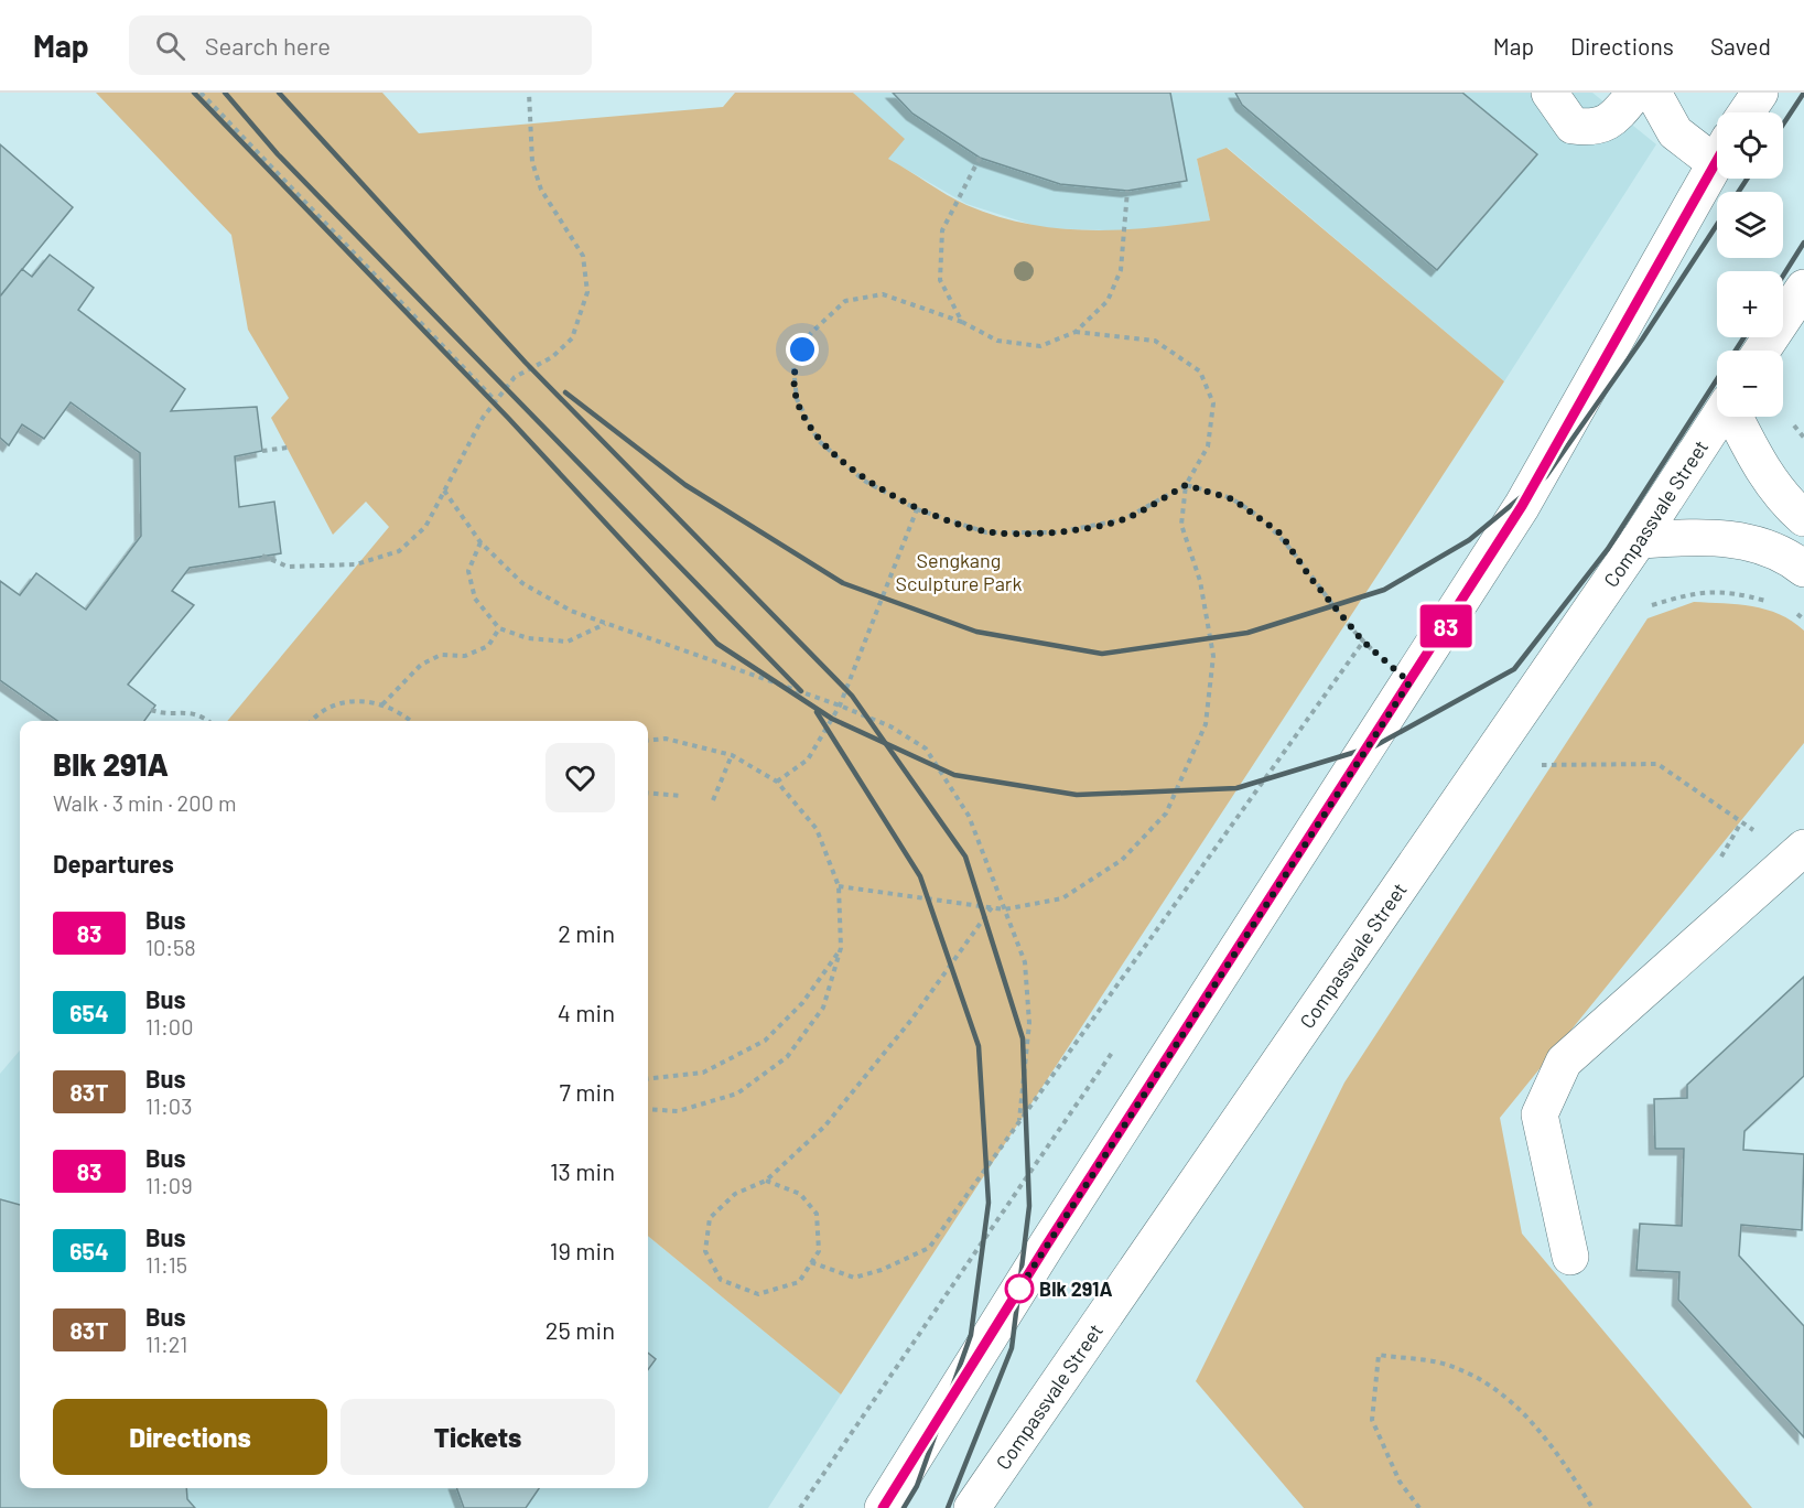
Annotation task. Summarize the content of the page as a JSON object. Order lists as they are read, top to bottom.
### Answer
{
  "streets": {
    "street": ["Compassvale Street"]
  },
  "parks": ["Sengkang Sculpture Park"],
  "places": ["Blk 291A"],
  "lines": ["bus line 83"],
  "page": {
    "header": "Map",
    "search": "Search here",
    "nav": ["Map", "Directions", "Saved"],
    "on_map": "83",
    "map_buttons": ["+", "−"],
    "heading": [
      ["Blk 291A", "Walk · 3 min · 200 m"],
      "Departures"
    ],
    "list": [
      {
        "mark": "83",
        "name": "Bus",
        "note": "10:58",
        "value": "2 min"
      },
      {
        "mark": "654",
        "name": "Bus",
        "note": "11:00",
        "value": "4 min"
      },
      {
        "mark": "83T",
        "name": "Bus",
        "note": "11:03",
        "value": "7 min"
      },
      {
        "mark": "83",
        "name": "Bus",
        "note": "11:09",
        "value": "13 min"
      },
      {
        "mark": "654",
        "name": "Bus",
        "note": "11:15",
        "value": "19 min"
      },
      {
        "mark": "83T",
        "name": "Bus",
        "note": "11:21",
        "value": "25 min"
      }
    ],
    "buttons": ["Directions", "Tickets"]
  }
}
